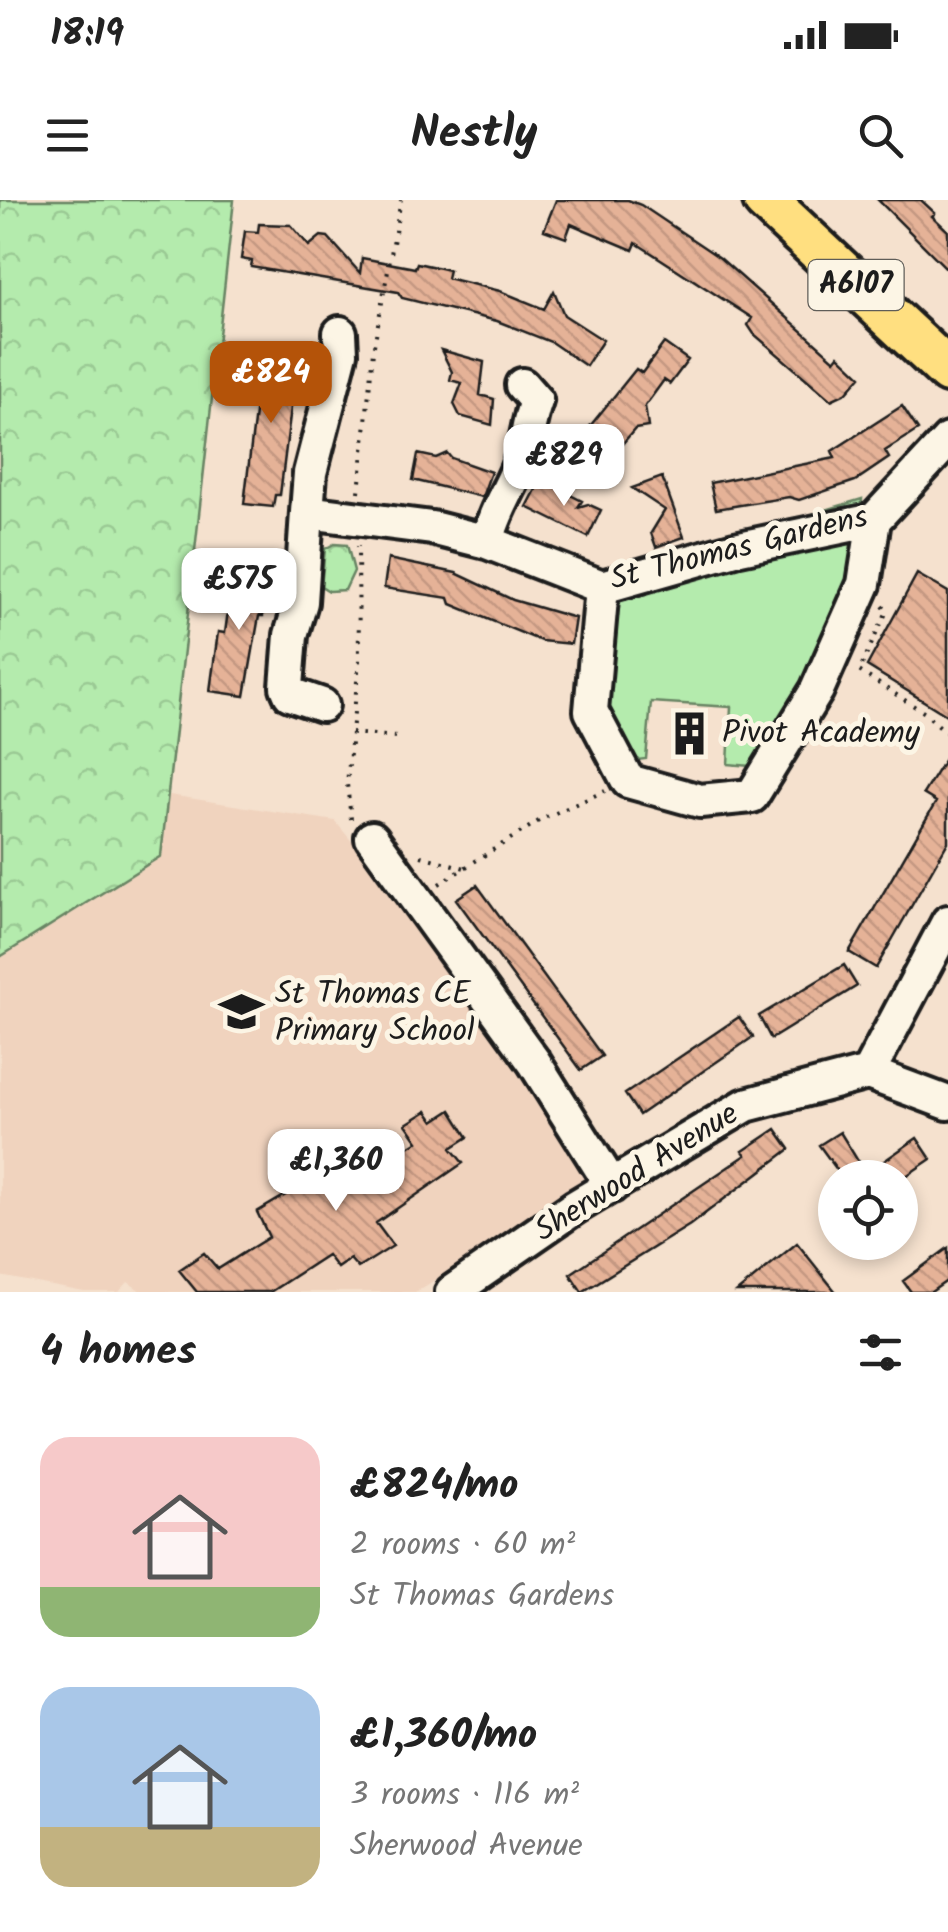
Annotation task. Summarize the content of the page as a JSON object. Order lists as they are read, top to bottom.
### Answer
{
  "streets": {
    "main road": ["A6107"],
    "street": ["St Thomas Gardens", "Sherwood Avenue"]
  },
  "places": {
    "building": ["Pivot Academy"],
    "school or university": ["St Thomas CE Primary School"]
  },
  "page": {
    "status": "18:19",
    "header": "Nestly",
    "price": [
      "£824",
      "£829",
      "£575",
      "£1,360"
    ],
    "heading": "4 homes",
    "list": [
      {
        "name": "£824/mo",
        "note": "2 rooms · 60 m² · St Thomas Gardens"
      },
      {
        "name": "£1,360/mo",
        "note": "3 rooms · 116 m² · Sherwood Avenue"
      }
    ]
  }
}
